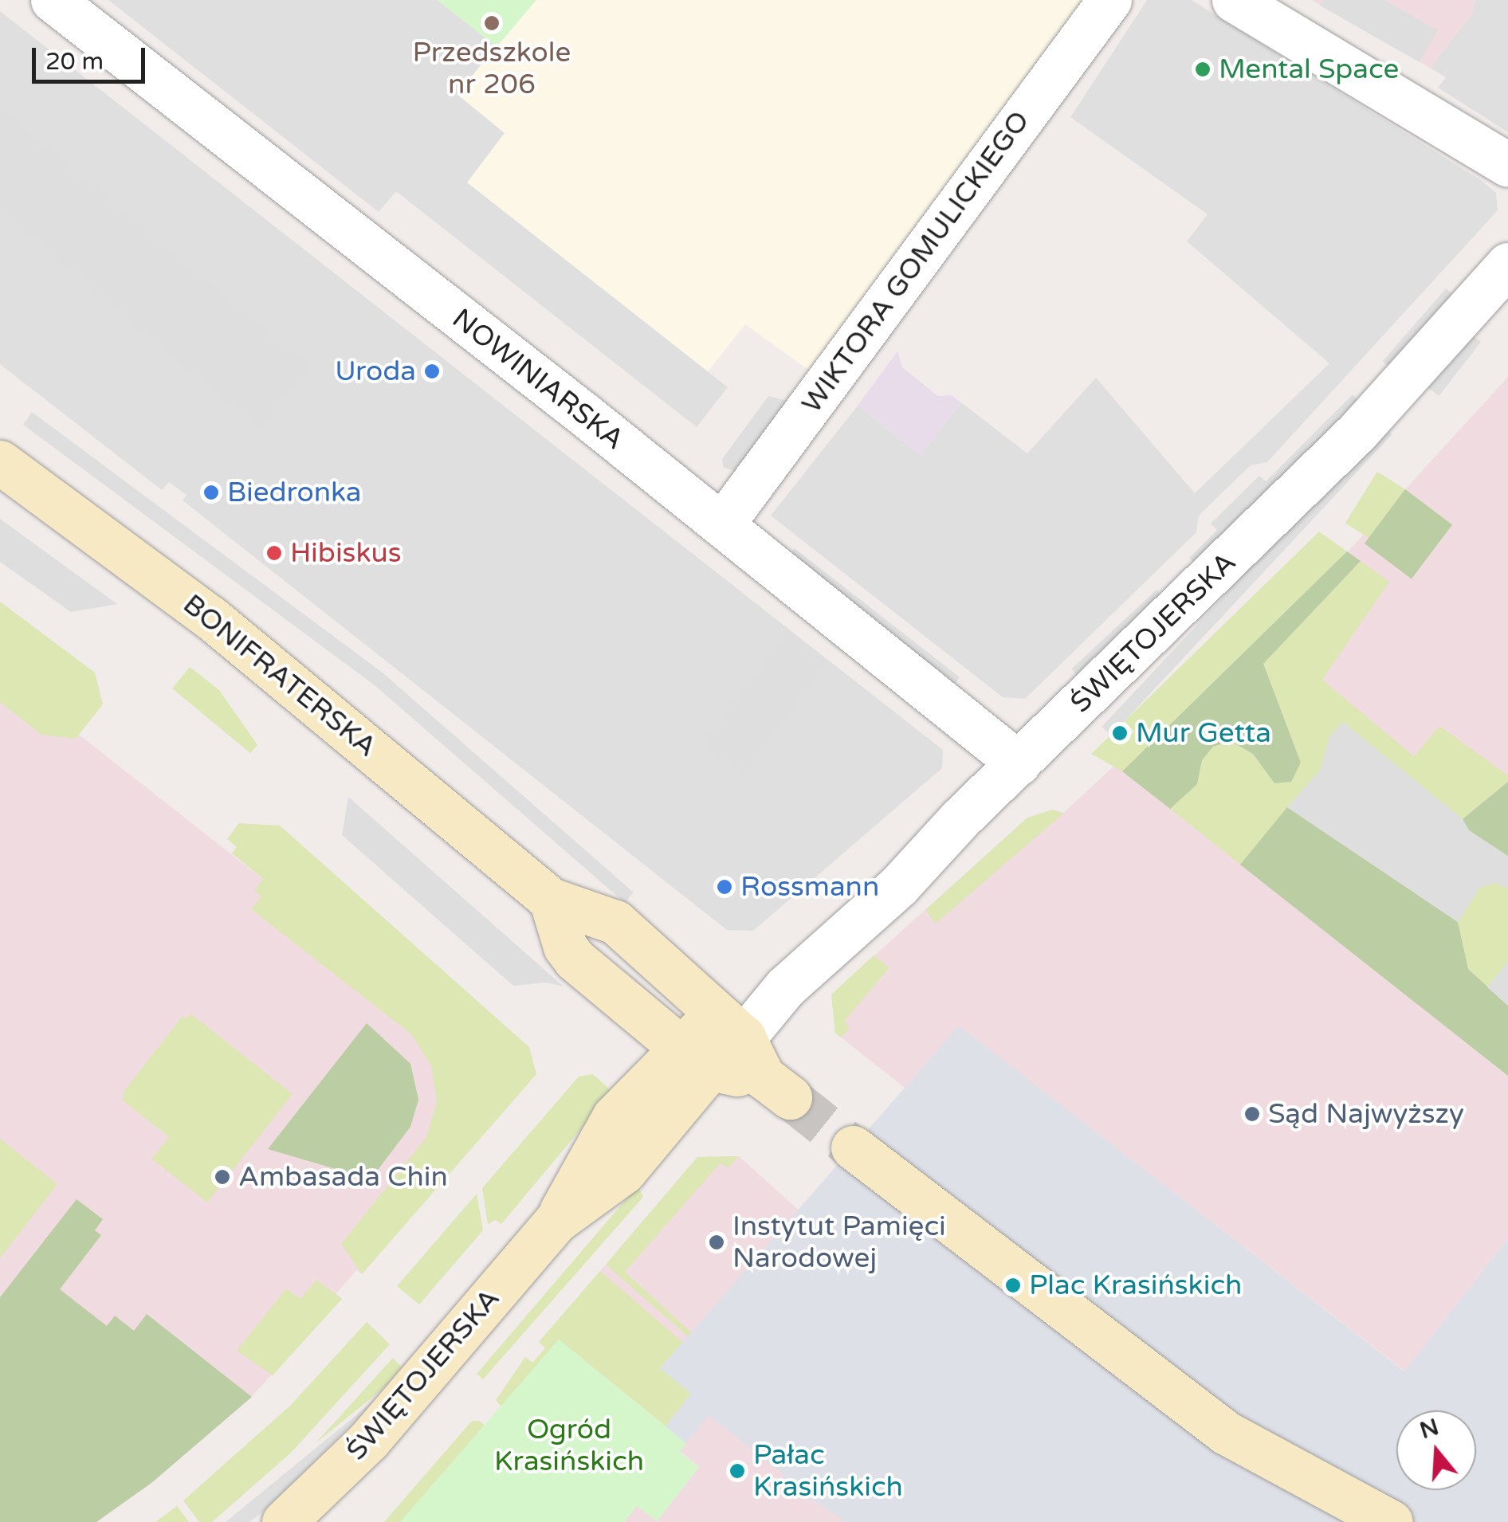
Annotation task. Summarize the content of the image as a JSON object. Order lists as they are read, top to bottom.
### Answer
{
  "streets": {
    "street": [
      "WIKTORA GOMULICKIEGO",
      "NOWINIARSKA",
      "ŚWIĘTOJERSKA",
      "BONIFRATERSKA"
    ]
  },
  "crossings": [
    ["WIKTORA GOMULICKIEGO", "NOWINIARSKA"],
    ["NOWINIARSKA", "ŚWIĘTOJERSKA"],
    ["ŚWIĘTOJERSKA", "BONIFRATERSKA"]
  ],
  "parks": ["Ogród Krasińskich"],
  "places": [
    "Przedszkole nr 206",
    "Mental Space",
    "Uroda",
    "Biedronka",
    "Hibiskus",
    "Mur Getta",
    "Rossmann",
    "Sąd Najwyższy",
    "Ambasada Chin",
    "Instytut Pamięci Narodowej",
    "Plac Krasińskich",
    "Pałac Krasińskich"
  ],
  "scale_bar": "20 m",
  "north": "top"
}
